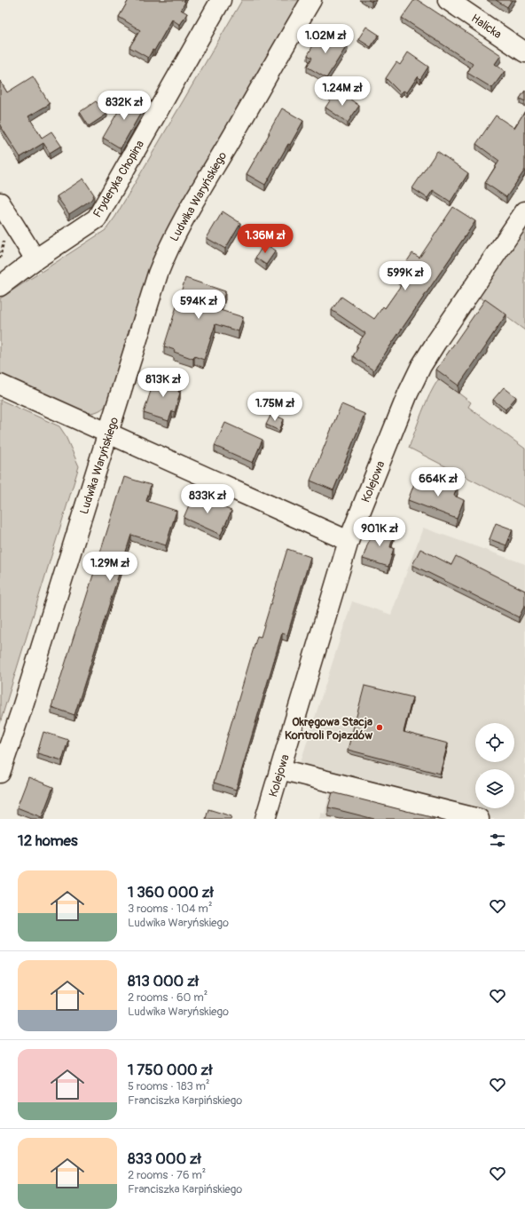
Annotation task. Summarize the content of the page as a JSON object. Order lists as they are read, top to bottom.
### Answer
{
  "streets": {
    "street": [
      "Halicka",
      "Fryderyka Chopina",
      "Ludwika Waryńskiego",
      "Kolejowa"
    ]
  },
  "places": ["Okręgowa Stacja Kontroli Pojazdów"],
  "page": {
    "price": [
      "1.02M zł",
      "1.24M zł",
      "832K zł",
      "1.36M zł",
      "599K zł",
      "594K zł",
      "813K zł",
      "1.75M zł",
      "664K zł",
      "833K zł",
      "901K zł",
      "1.29M zł"
    ],
    "heading": "12 homes",
    "list": [
      {
        "name": "1 360 000 zł",
        "note": "3 rooms · 104 m² · Ludwika Waryńskiego"
      },
      {
        "name": "813 000 zł",
        "note": "2 rooms · 60 m² · Ludwika Waryńskiego"
      },
      {
        "name": "1 750 000 zł",
        "note": "5 rooms · 183 m² · Franciszka Karpińskiego"
      },
      {
        "name": "833 000 zł",
        "note": "2 rooms · 76 m² · Franciszka Karpińskiego"
      }
    ]
  }
}
